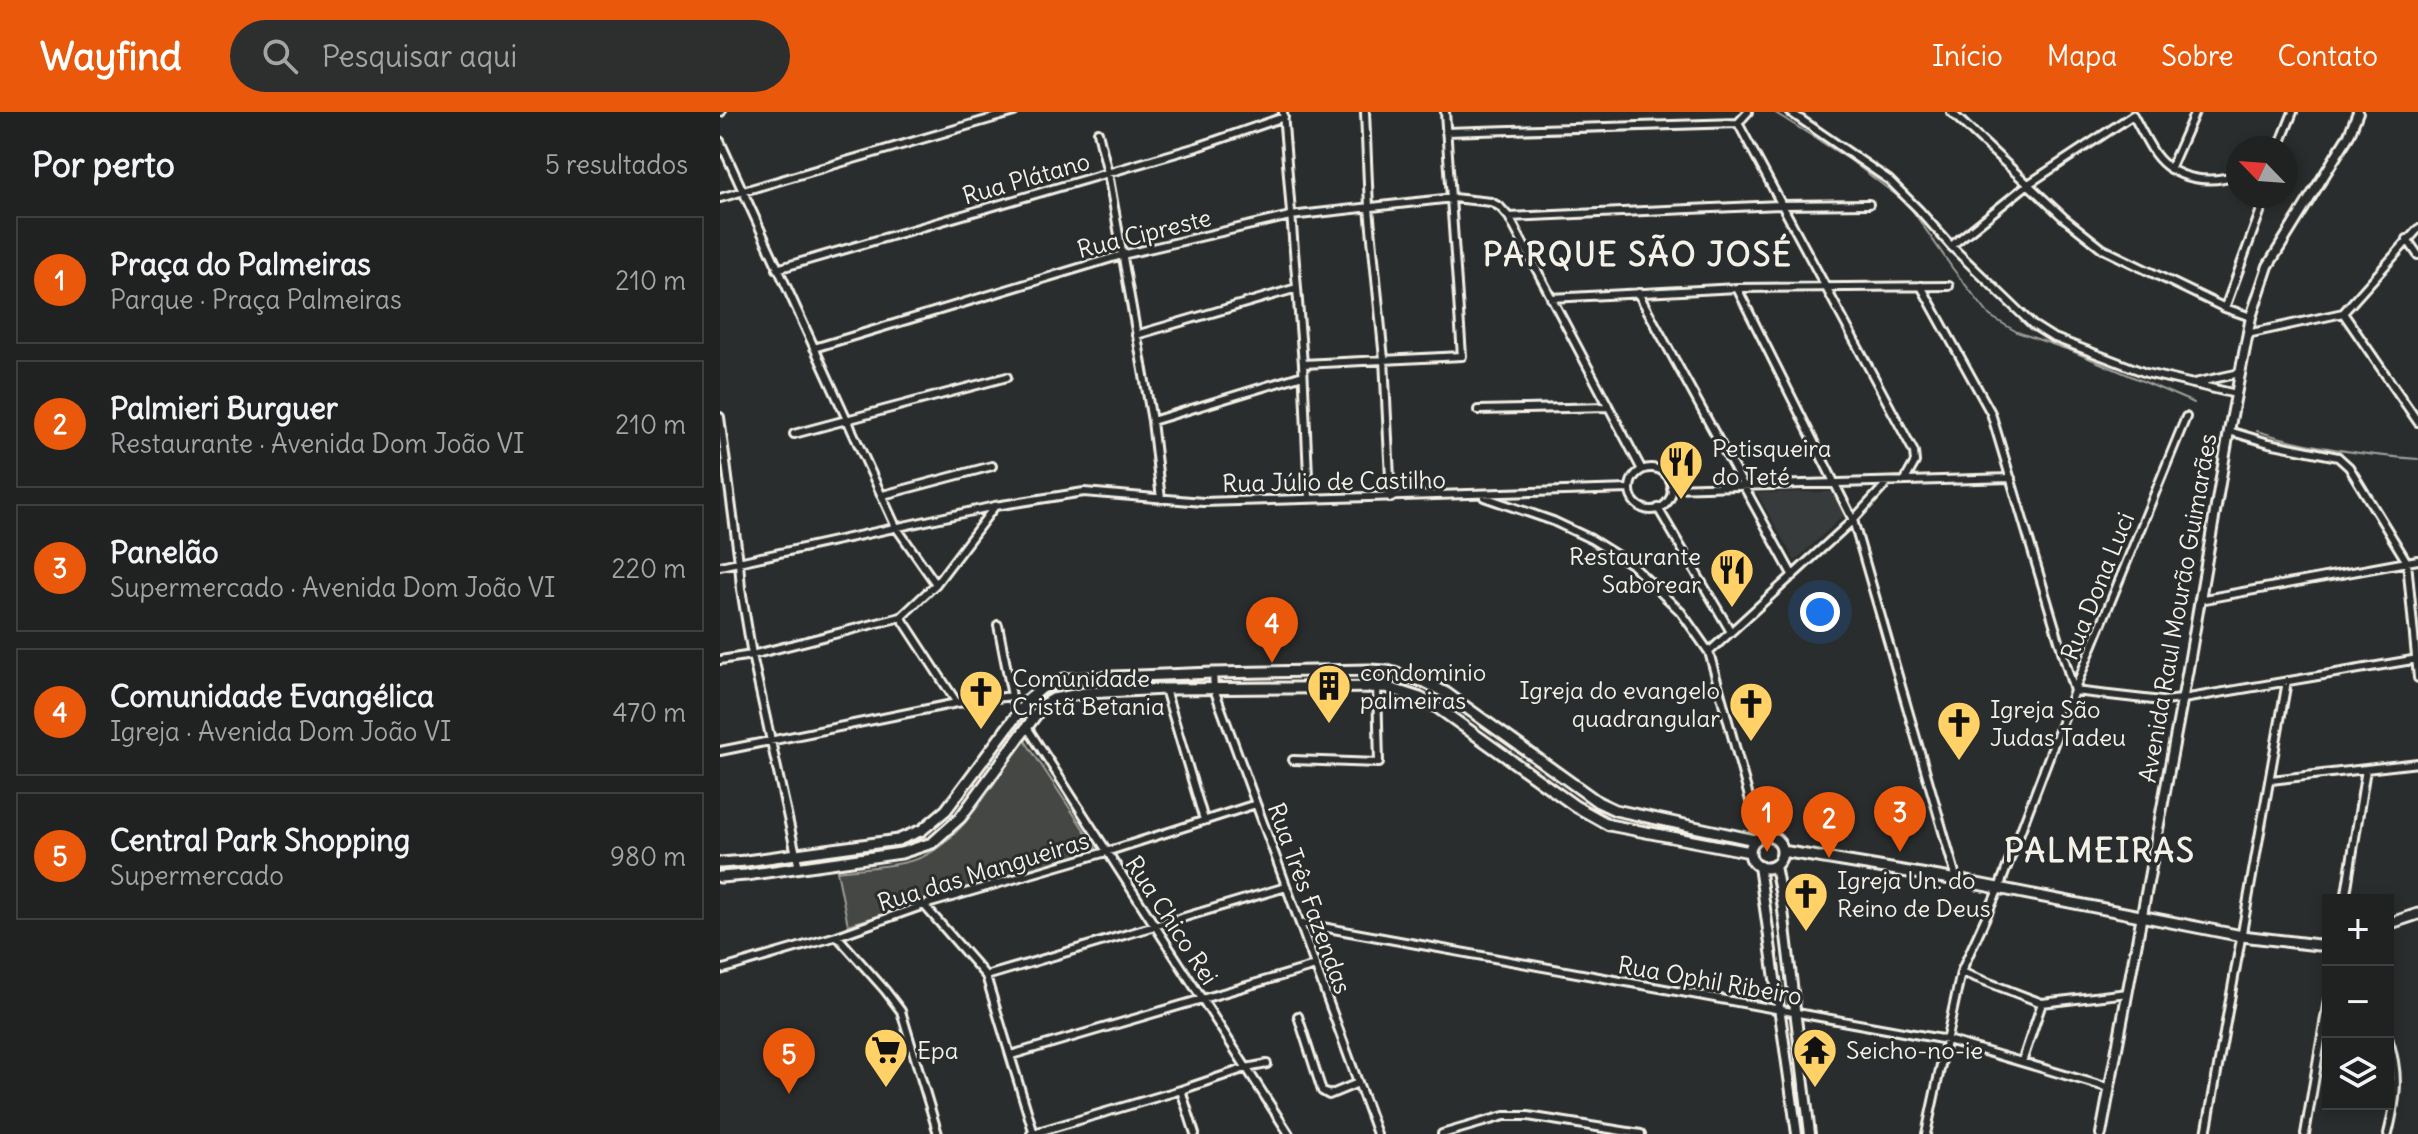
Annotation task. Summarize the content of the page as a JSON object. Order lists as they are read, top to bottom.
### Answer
{
  "streets": {
    "street": [
      "Rua Plátano",
      "Rua Cipreste",
      "Rua Júlio de Castilho",
      "Rua Dona Luci",
      "Avenida Raul Mourão Guimarães",
      "Rua das Mangueiras",
      "Rua Três Fazendas",
      "Rua Chico Rei",
      "Rua Ophil Ribeiro"
    ]
  },
  "crossings": [
    ["Rua Dona Luci", "Rua Ophil Ribeiro"],
    ["Avenida Raul Mourão Guimarães", "Rua Ophil Ribeiro"],
    ["Rua das Mangueiras", "Rua Três Fazendas"],
    ["Rua das Mangueiras", "Rua Chico Rei"],
    ["Rua Três Fazendas", "Rua Ophil Ribeiro"]
  ],
  "districts": ["PARQUE SÃO JOSÉ", "PALMEIRAS"],
  "places": {
    "restaurant": ["Petisqueira do Teté", "Restaurante Saborear"],
    "building": ["condominio palmeiras"],
    "church": [
      "Comunidade Cristã Betania",
      "Igreja do evangelo quadrangular",
      "Igreja São Judas Tadeu",
      "Igreja Un. do Reino de Deus"
    ],
    "supermarket": ["Epa"],
    "temple": ["Seicho-no-ie"]
  },
  "north": "top left",
  "page": {
    "header": "Wayfind",
    "search": "Pesquisar aqui",
    "nav": [
      "Início",
      "Mapa",
      "Sobre",
      "Contato"
    ],
    "heading": ["Por perto", "5 resultados"],
    "list": [
      {
        "mark": "1",
        "name": "Praça do Palmeiras",
        "note": "Parque · Praça Palmeiras",
        "value": "210 m"
      },
      {
        "mark": "2",
        "name": "Palmieri Burguer",
        "note": "Restaurante · Avenida Dom João VI",
        "value": "210 m"
      },
      {
        "mark": "3",
        "name": "Panelão",
        "note": "Supermercado · Avenida Dom João VI",
        "value": "220 m"
      },
      {
        "mark": "4",
        "name": "Comunidade Evangélica",
        "note": "Igreja · Avenida Dom João VI",
        "value": "470 m"
      },
      {
        "mark": "5",
        "name": "Central Park Shopping",
        "note": "Supermercado",
        "value": "980 m"
      }
    ],
    "pins": [
      "4",
      "1",
      "3",
      "2",
      "5"
    ],
    "map_buttons": ["+", "−"]
  }
}
